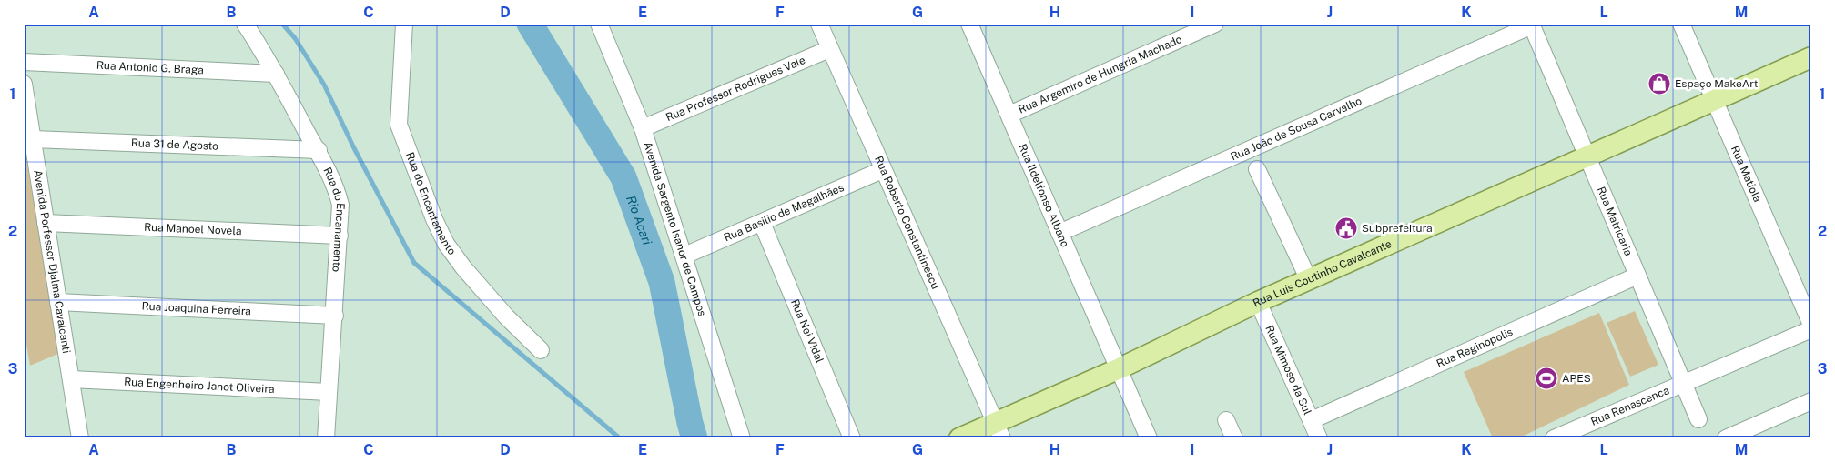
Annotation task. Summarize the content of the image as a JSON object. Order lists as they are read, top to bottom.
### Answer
{
  "streets": {
    "main road": ["Rua Luís Coutinho Cavalcante"],
    "street": [
      "Rua Antonio G. Braga",
      "Rua Argemiro de Hungria Machado",
      "Rua Professor Rodrigues Vale",
      "Rua João de Sousa Carvalho",
      "Rua 31 de Agosto",
      "Rua Matiola",
      "Rua Ildelfonso Albano",
      "Rua do Encantamento",
      "Rua Basilio de Magalhães",
      "Rua do Encanamento",
      "Rua Matricaria",
      "Rua Roberto Constantinescu",
      "Rua Manoel Novela",
      "Avenida Sargento Isanor de Campos",
      "Avenida Porfessor Djalma Cavalcanti",
      "Rua Joaquina Ferreira",
      "Rua Nei Vidal",
      "Rua Reginopolis",
      "Rua Mimoso da Sul",
      "Rua Engenheiro Janot Oliveira",
      "Rua Renascenca"
    ]
  },
  "crossings": [
    ["Rua Antonio G. Braga", "Rua do Encanamento"],
    ["Rua Argemiro de Hungria Machado", "Rua Ildelfonso Albano"],
    ["Rua Professor Rodrigues Vale", "Rua Roberto Constantinescu"],
    ["Rua Professor Rodrigues Vale", "Avenida Sargento Isanor de Campos"],
    ["Rua João de Sousa Carvalho", "Rua Ildelfonso Albano"],
    ["Rua João de Sousa Carvalho", "Rua Matricaria"],
    ["Rua 31 de Agosto", "Rua do Encanamento"],
    ["Rua 31 de Agosto", "Avenida Porfessor Djalma Cavalcanti"],
    ["Rua Matiola", "Rua Luís Coutinho Cavalcante"],
    ["Rua Ildelfonso Albano", "Rua Luís Coutinho Cavalcante"],
    ["Rua Basilio de Magalhães", "Rua Roberto Constantinescu"],
    ["Rua Basilio de Magalhães", "Avenida Sargento Isanor de Campos"],
    ["Rua Basilio de Magalhães", "Rua Nei Vidal"],
    ["Rua do Encanamento", "Rua Manoel Novela"],
    ["Rua do Encanamento", "Rua Joaquina Ferreira"],
    ["Rua do Encanamento", "Rua Engenheiro Janot Oliveira"],
    ["Rua Matricaria", "Rua Luís Coutinho Cavalcante"],
    ["Rua Matricaria", "Rua Reginopolis"],
    ["Rua Matricaria", "Rua Renascenca"],
    ["Rua Roberto Constantinescu", "Rua Luís Coutinho Cavalcante"],
    ["Rua Manoel Novela", "Avenida Porfessor Djalma Cavalcanti"],
    ["Avenida Porfessor Djalma Cavalcanti", "Rua Joaquina Ferreira"],
    ["Avenida Porfessor Djalma Cavalcanti", "Rua Engenheiro Janot Oliveira"],
    ["Rua Luís Coutinho Cavalcante", "Rua Mimoso da Sul"],
    ["Rua Reginopolis", "Rua Mimoso da Sul"]
  ],
  "water": ["Rio Acari"],
  "places": {
    "shop": ["Espaço MakeArt"],
    "public building": ["Subprefeitura"],
    "sports": ["APES"]
  },
  "grid": {
    "columns": [
      "A",
      "B",
      "C",
      "D",
      "E",
      "F",
      "G",
      "H",
      "I",
      "J",
      "K",
      "L",
      "M"
    ],
    "rows": ["1", "2", "3"]
  }
}
